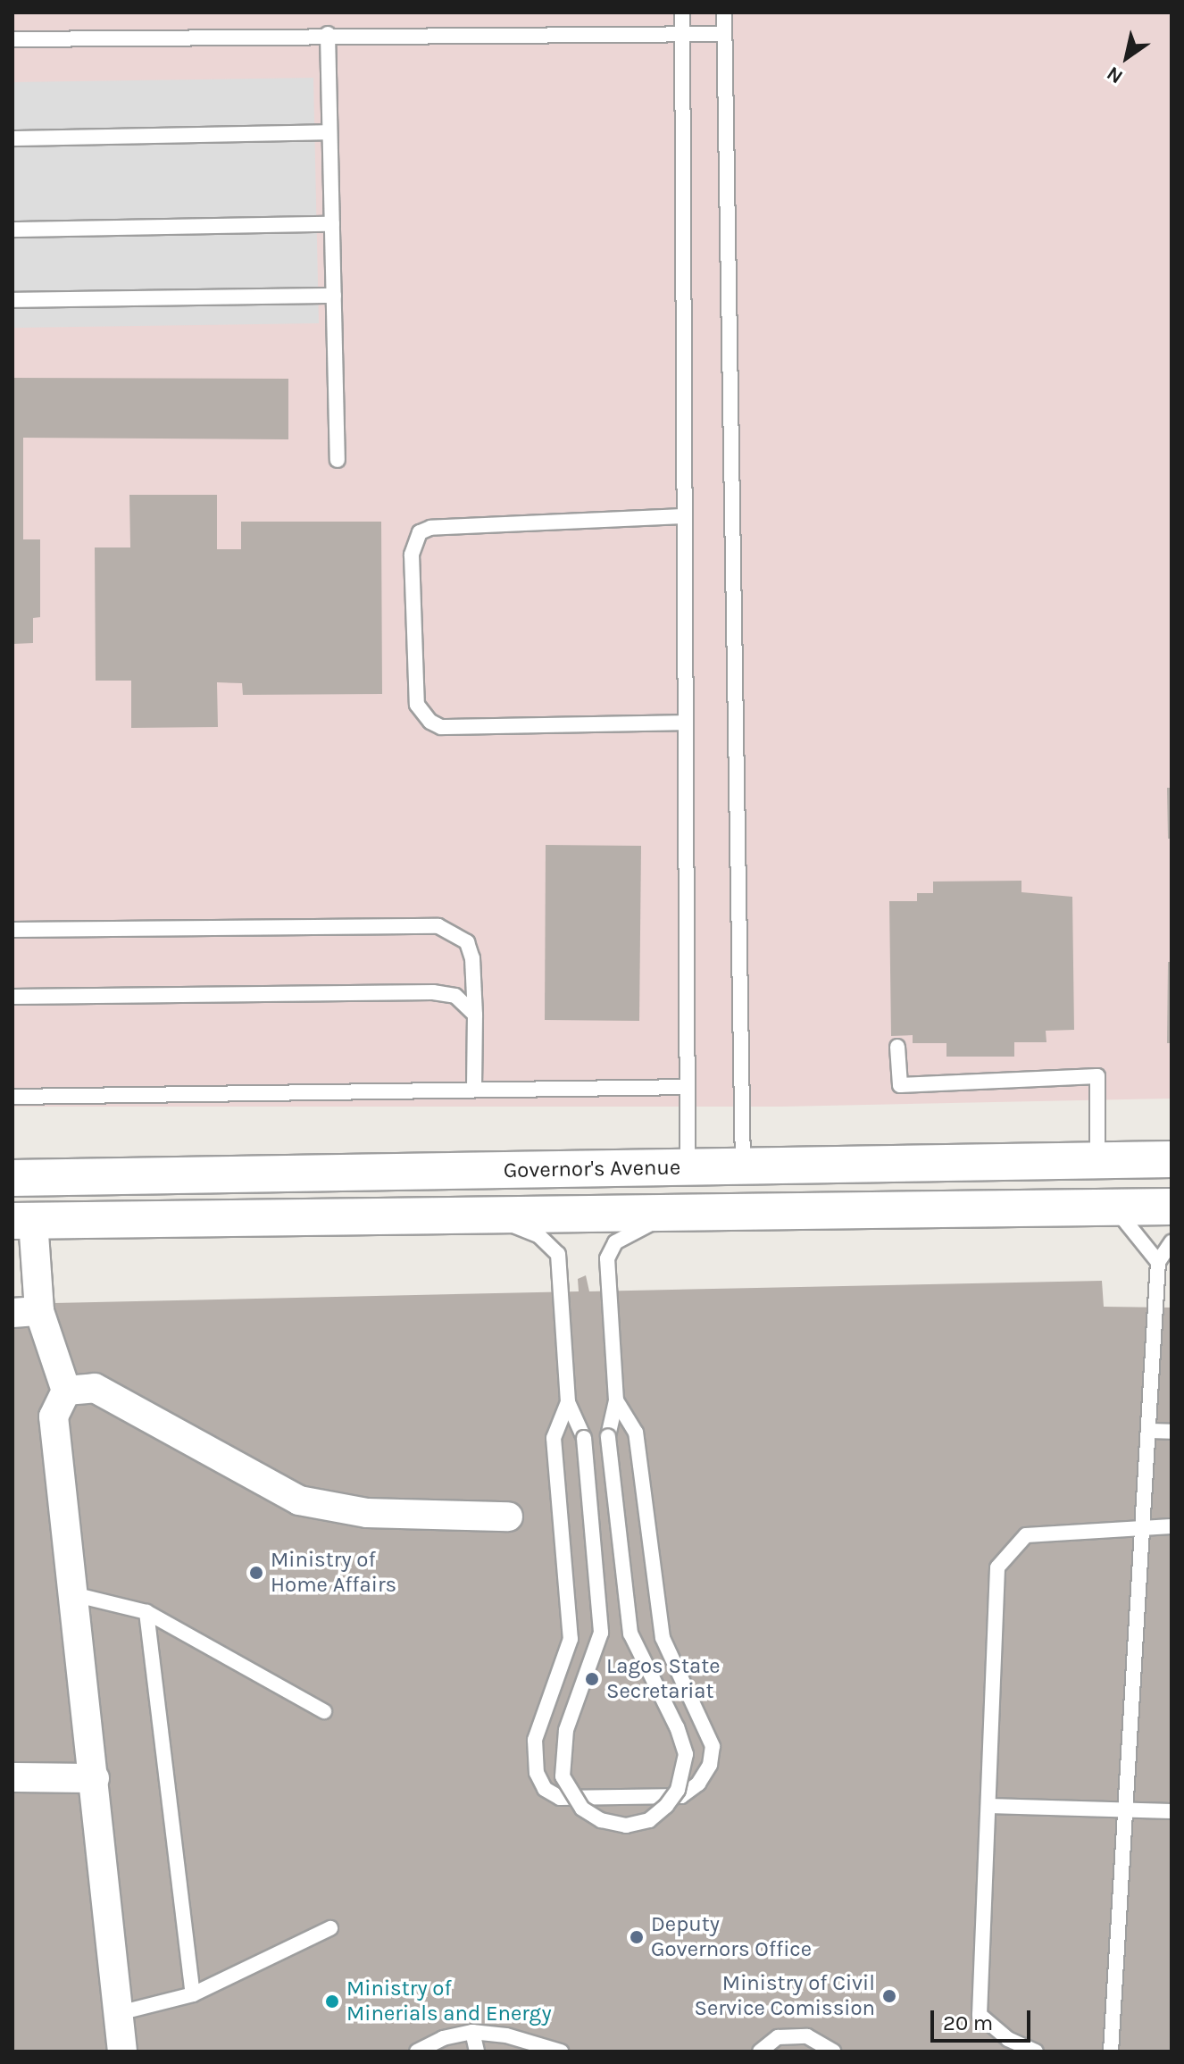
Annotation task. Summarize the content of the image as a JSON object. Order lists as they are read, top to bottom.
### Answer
{
  "streets": {
    "street": ["Governor's Avenue"]
  },
  "places": [
    "Ministry of Home Affairs",
    "Lagos State Secretariat",
    "Deputy Governors Office",
    "Ministry of Civil Service Comission",
    "Ministry of Minerials and Energy"
  ],
  "scale_bar": "20 m",
  "north": "bottom left"
}
